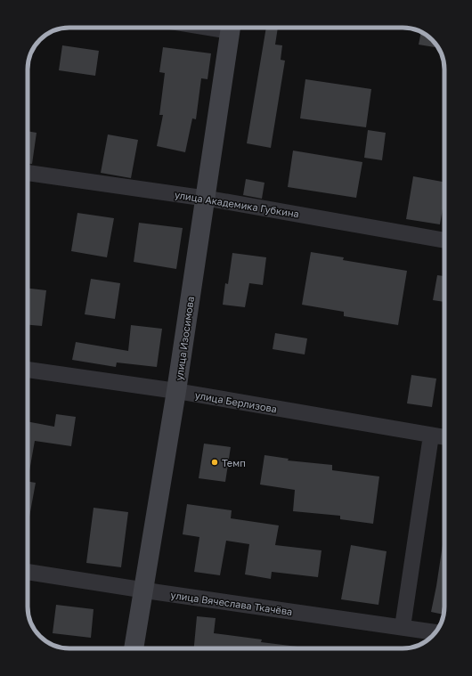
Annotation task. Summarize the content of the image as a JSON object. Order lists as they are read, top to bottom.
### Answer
{
  "streets": {
    "street": [
      "улица Академика Губкина",
      "улица Изосимова",
      "улица Берлизова",
      "улица Вячеслава Ткачёва"
    ]
  },
  "crossings": [
    ["улица Академика Губкина", "улица Изосимова"],
    ["улица Изосимова", "улица Берлизова"],
    ["улица Изосимова", "улица Вячеслава Ткачёва"]
  ],
  "places": ["Темп"]
}
